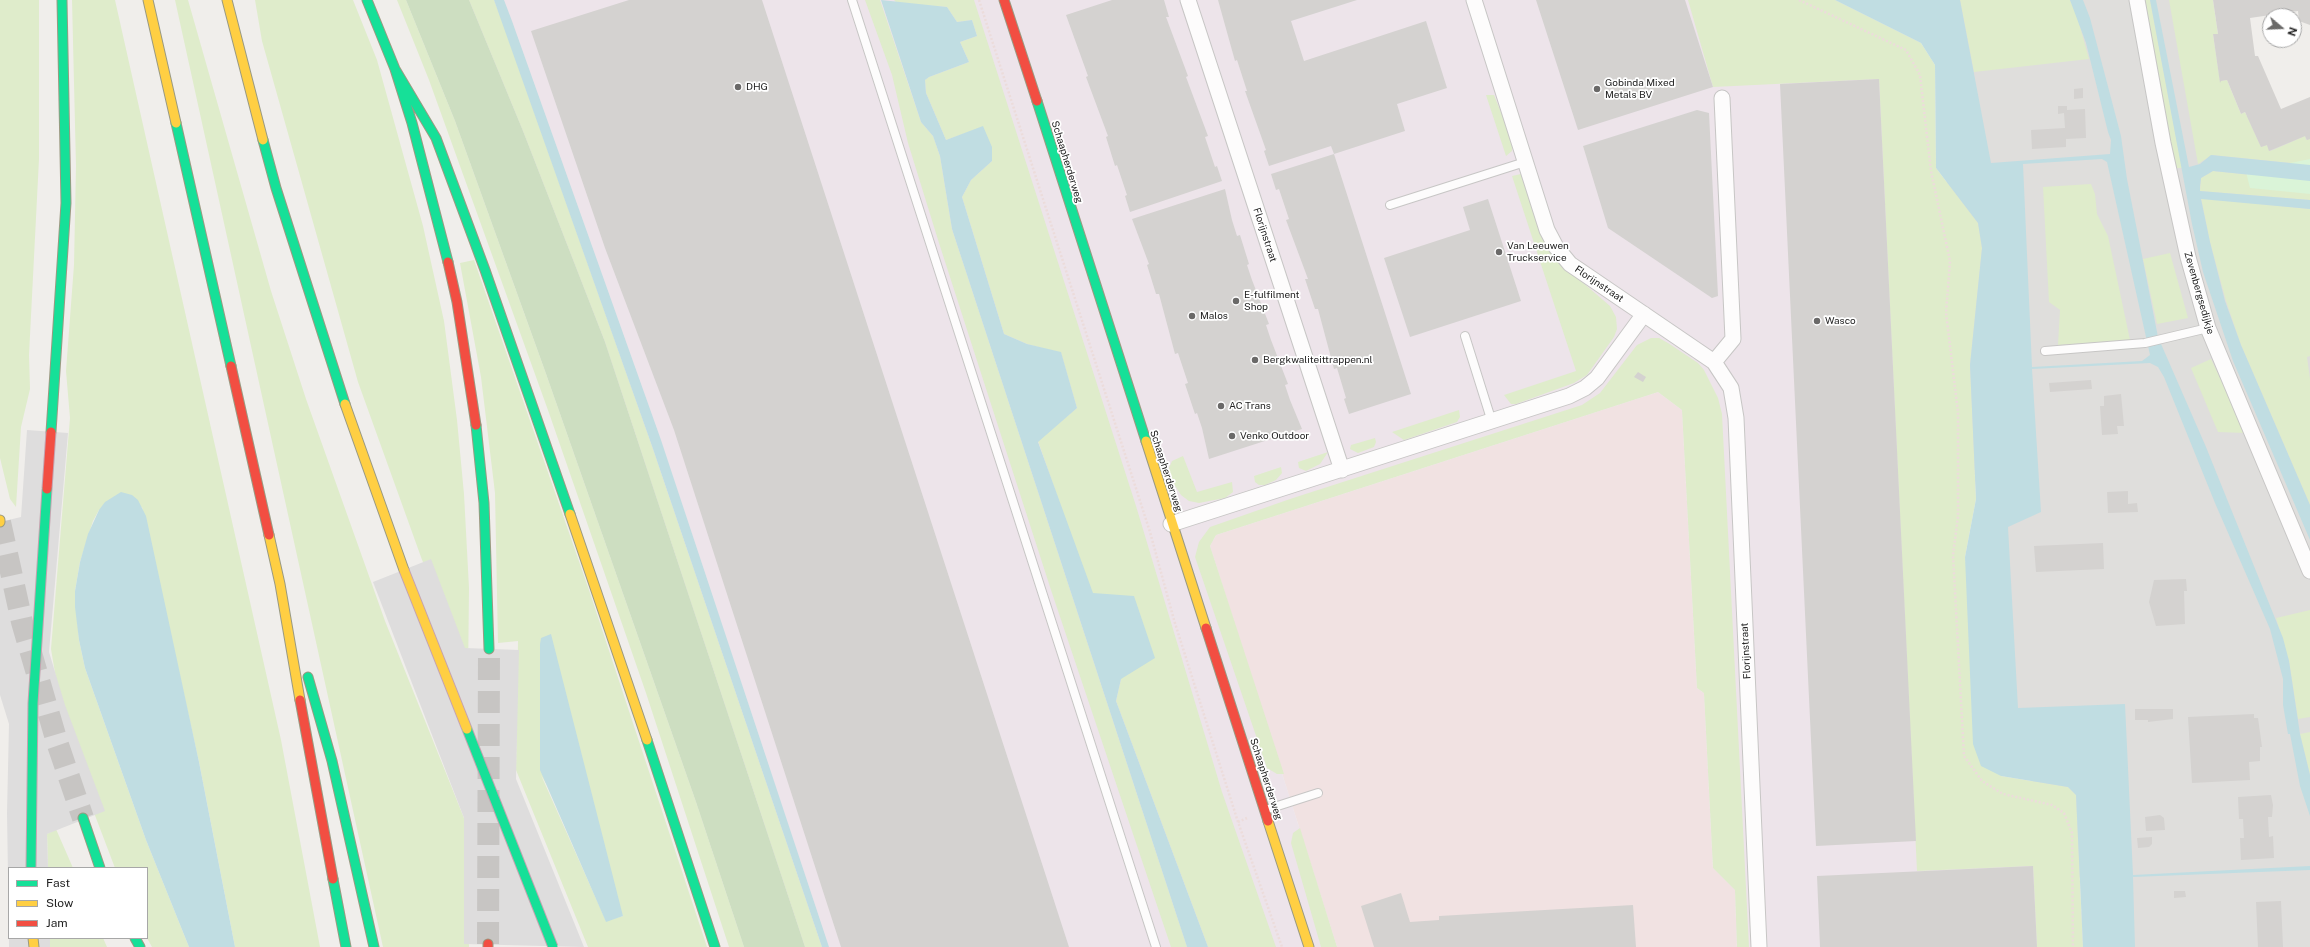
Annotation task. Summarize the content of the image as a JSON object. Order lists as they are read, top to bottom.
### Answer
{
  "streets": {
    "main road": ["Schaapherderweg"],
    "street": ["Florijnstraat", "Zevenbergsedijkje"]
  },
  "places": [
    "DHG",
    "Gobinda Mixed Metals BV",
    "Van Leeuwen Truckservice",
    "E-fulfilment Shop",
    "Malos",
    "Wasco",
    "Bergkwaliteittrappen.nl",
    "AC Trans",
    "Venko Outdoor"
  ],
  "legend": ["Fast", "Slow", "Jam"],
  "north": "right"
}
